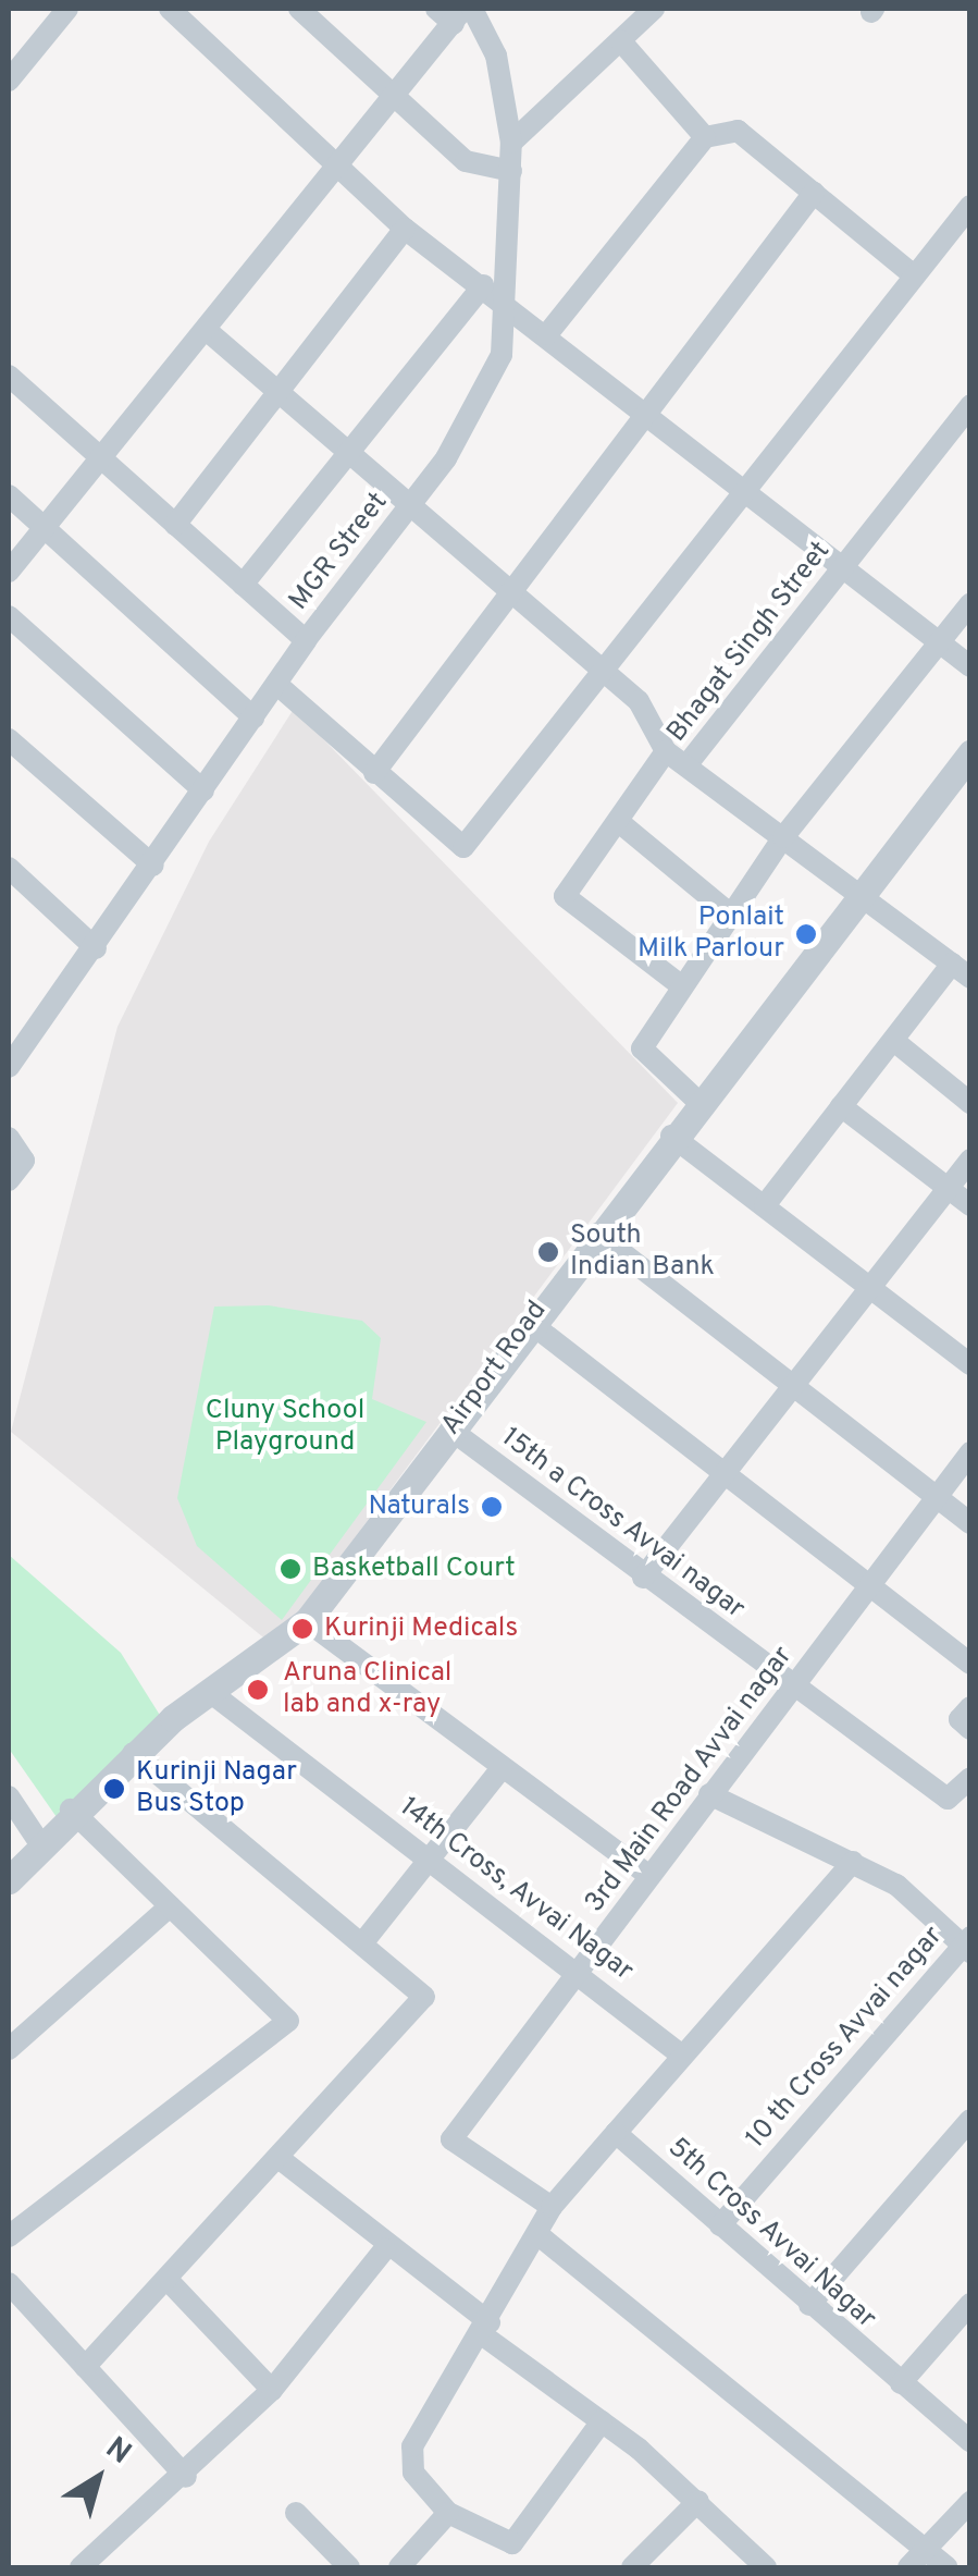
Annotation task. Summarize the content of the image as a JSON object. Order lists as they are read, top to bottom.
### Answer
{
  "streets": {
    "street": [
      "MGR Street",
      "Bhagat Singh Street",
      "Airport Road",
      "15th a Cross Avvai nagar",
      "3rd Main Road Avvai nagar",
      "14th Cross, Avvai Nagar",
      "10 th Cross Avvai nagar",
      "5th Cross Avvai Nagar"
    ]
  },
  "crossings": [
    ["Bhagat Singh Street", "Airport Road"],
    ["Airport Road", "15th a Cross Avvai nagar"],
    ["Airport Road", "14th Cross, Avvai Nagar"],
    ["15th a Cross Avvai nagar", "3rd Main Road Avvai nagar"],
    ["3rd Main Road Avvai nagar", "14th Cross, Avvai Nagar"],
    ["10 th Cross Avvai nagar", "5th Cross Avvai Nagar"]
  ],
  "parks": ["Cluny School Playground"],
  "places": [
    "Ponlait Milk Parlour",
    "South Indian Bank",
    "Naturals",
    "Basketball Court",
    "Kurinji Medicals",
    "Aruna Clinical lab and x-ray",
    "Kurinji Nagar Bus Stop"
  ],
  "north": "top right"
}
